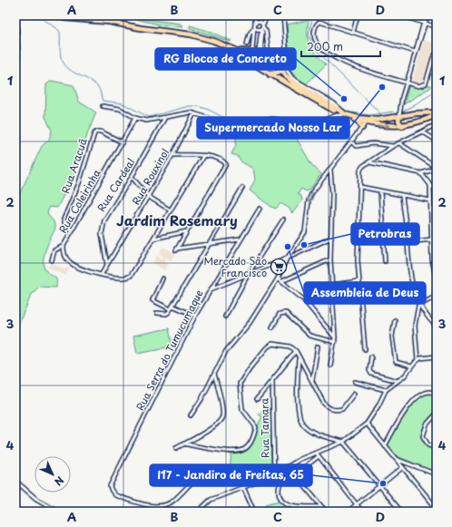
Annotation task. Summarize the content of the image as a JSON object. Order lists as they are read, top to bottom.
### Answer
{
  "streets": {
    "street": [
      "Rua Aracuã",
      "Rua Rouxinol",
      "Rua Cardeal",
      "Rua Coleirinha",
      "Rua Serra do Tumucumaque",
      "Rua Tamara"
    ]
  },
  "crossings": [
    ["Rua Aracuã", "Rua Coleirinha"],
    ["Rua Rouxinol", "Rua Cardeal"],
    ["Rua Rouxinol", "Rua Coleirinha"]
  ],
  "districts": ["Jardim Rosemary"],
  "places": {
    "other": [
      "Supermercado Nosso Lar",
      "RG Blocos de Concreto",
      "Petrobras",
      "Assembleia de Deus",
      "I17 - Jandiro de Freitas, 65"
    ],
    "supermarket": ["Mercado São Francisco"]
  },
  "scale_bar": "200 m",
  "north": "bottom right",
  "grid": {
    "columns": [
      "A",
      "B",
      "C",
      "D"
    ],
    "rows": [
      "1",
      "2",
      "3",
      "4"
    ]
  }
}
